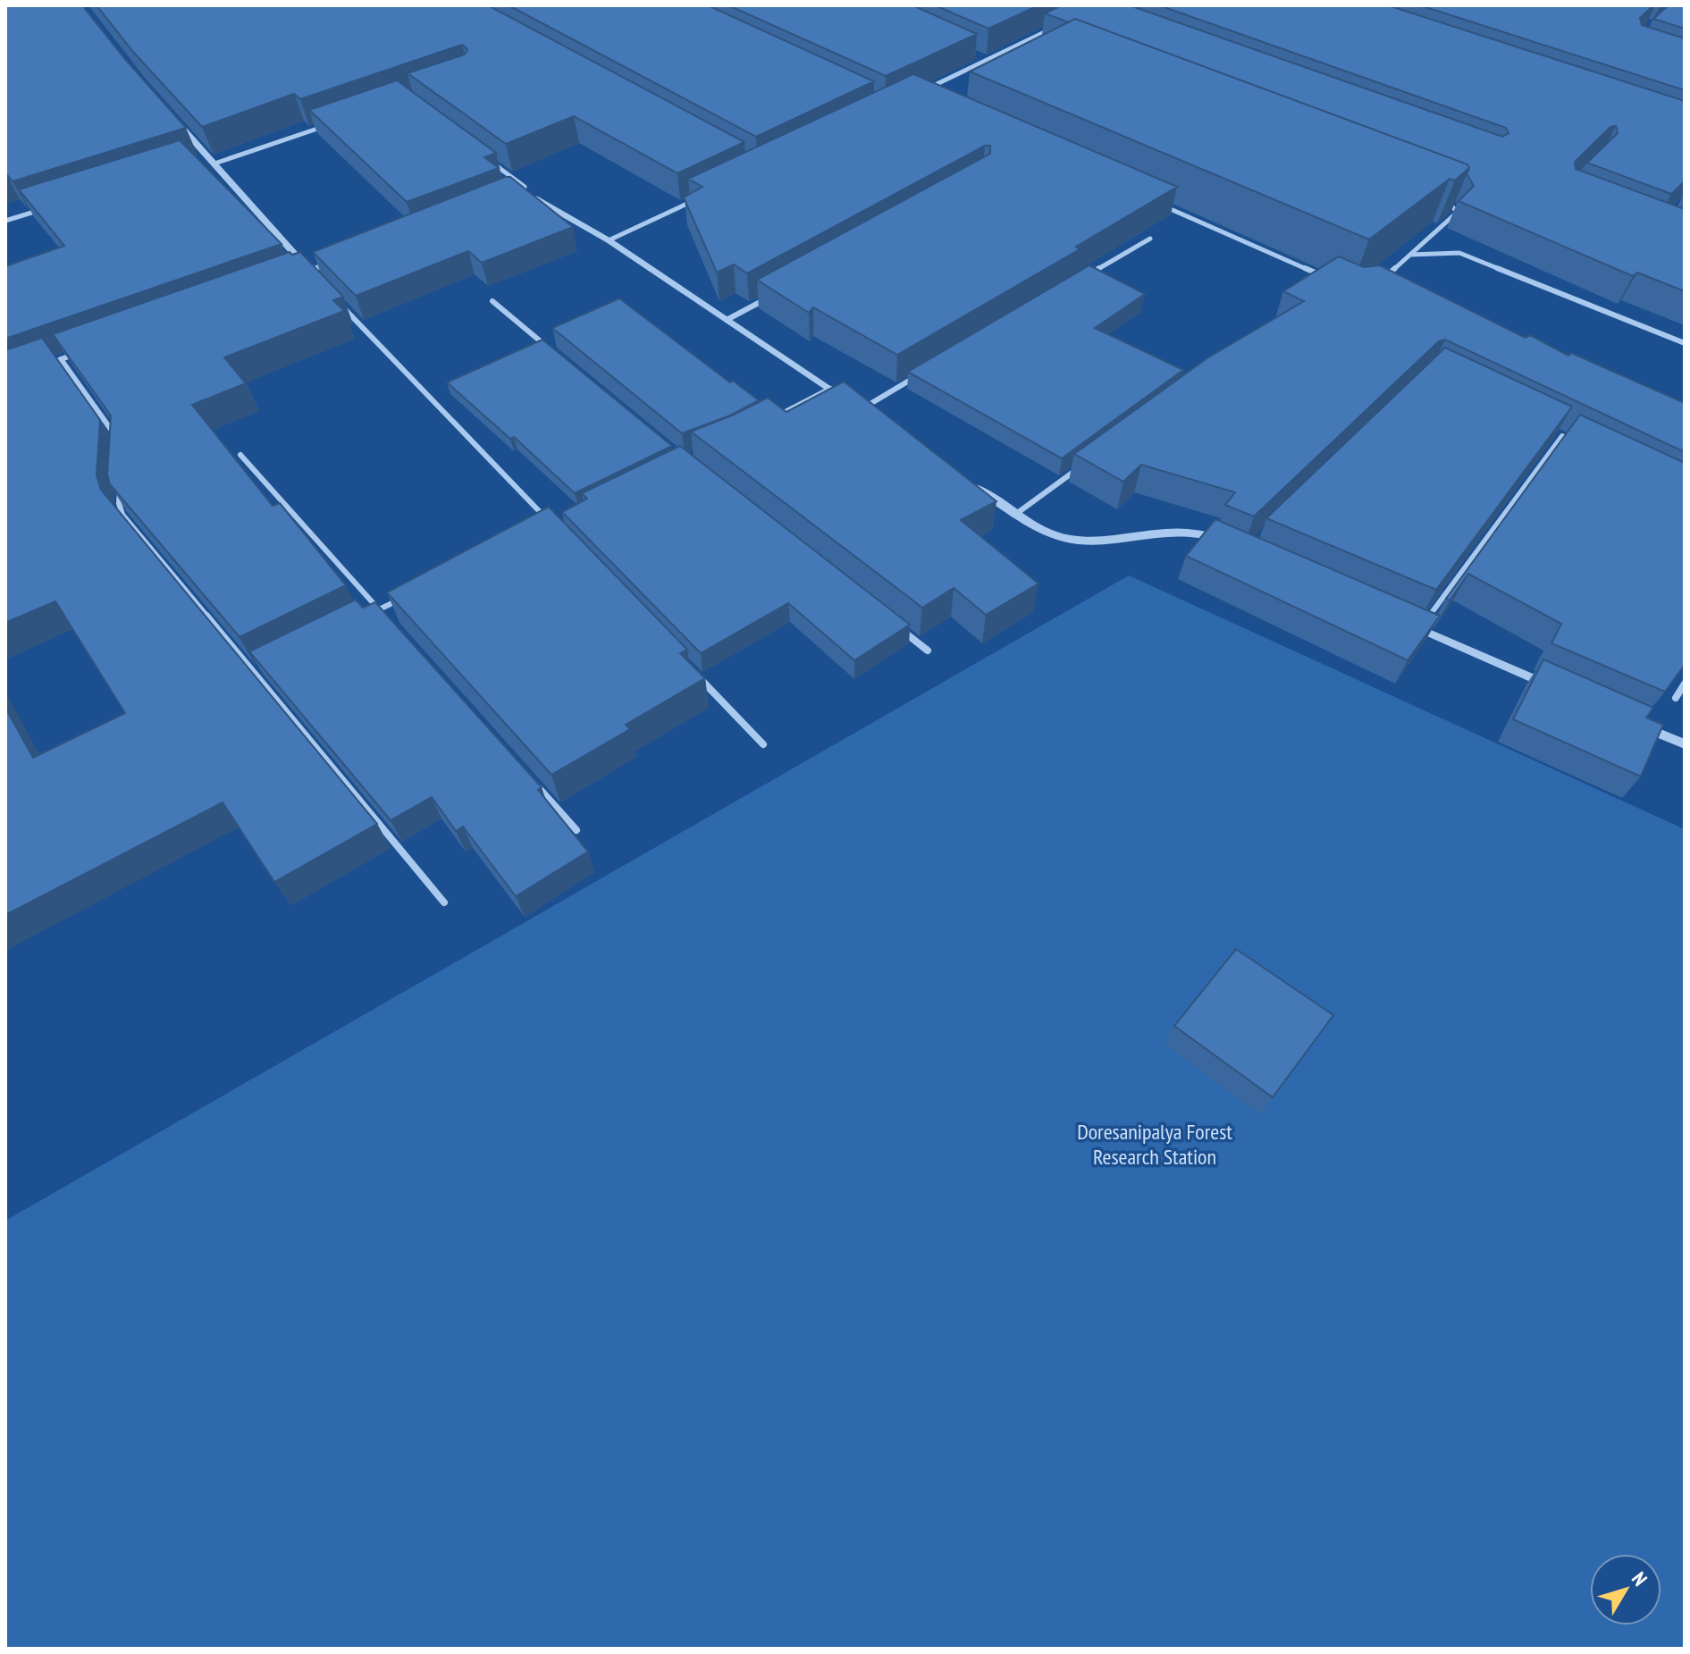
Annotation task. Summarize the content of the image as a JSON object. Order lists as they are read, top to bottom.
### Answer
{
  "parks": ["Doresanipalya Forest Research Station"],
  "north": "top right"
}
